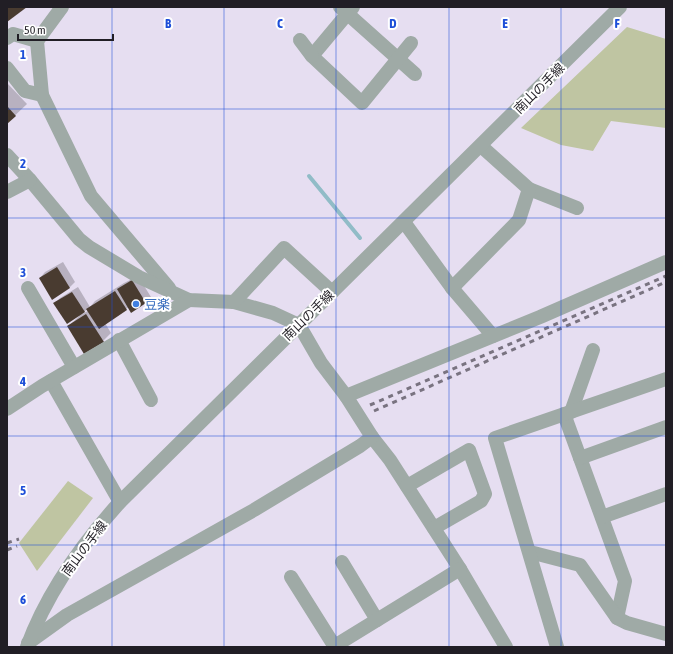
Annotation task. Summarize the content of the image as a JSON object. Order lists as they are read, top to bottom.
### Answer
{
  "streets": {
    "street": ["南山の手線"]
  },
  "places": ["豆楽"],
  "scale_bar": "50 m",
  "grid": {
    "columns": [
      "B",
      "C",
      "D",
      "E",
      "F"
    ],
    "rows": [
      "1",
      "2",
      "3",
      "4",
      "5",
      "6"
    ]
  }
}
